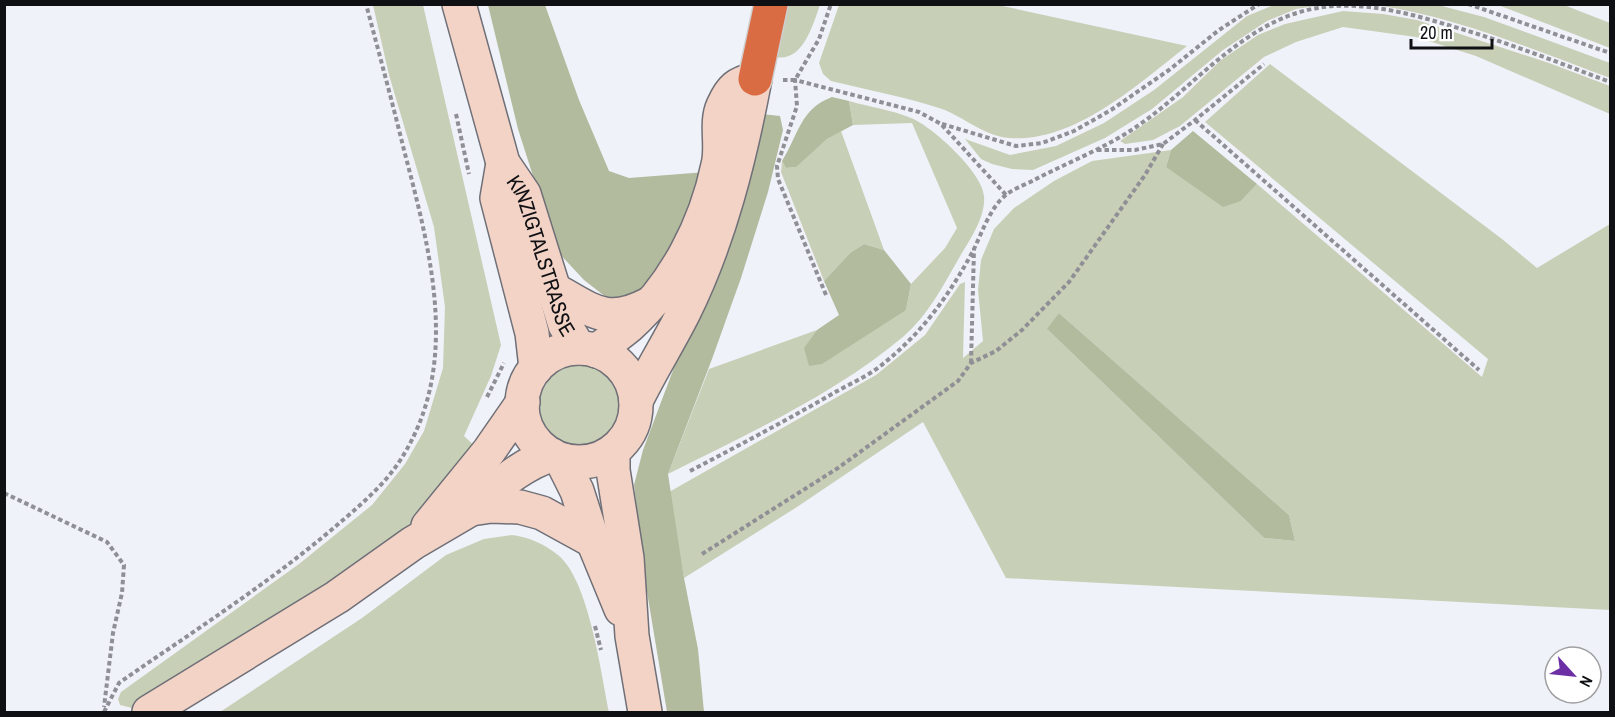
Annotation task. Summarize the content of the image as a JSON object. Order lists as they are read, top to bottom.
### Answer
{
  "streets": {
    "street": ["KINZIGTALSTRASSE"]
  },
  "scale_bar": "20 m",
  "north": "bottom right"
}
